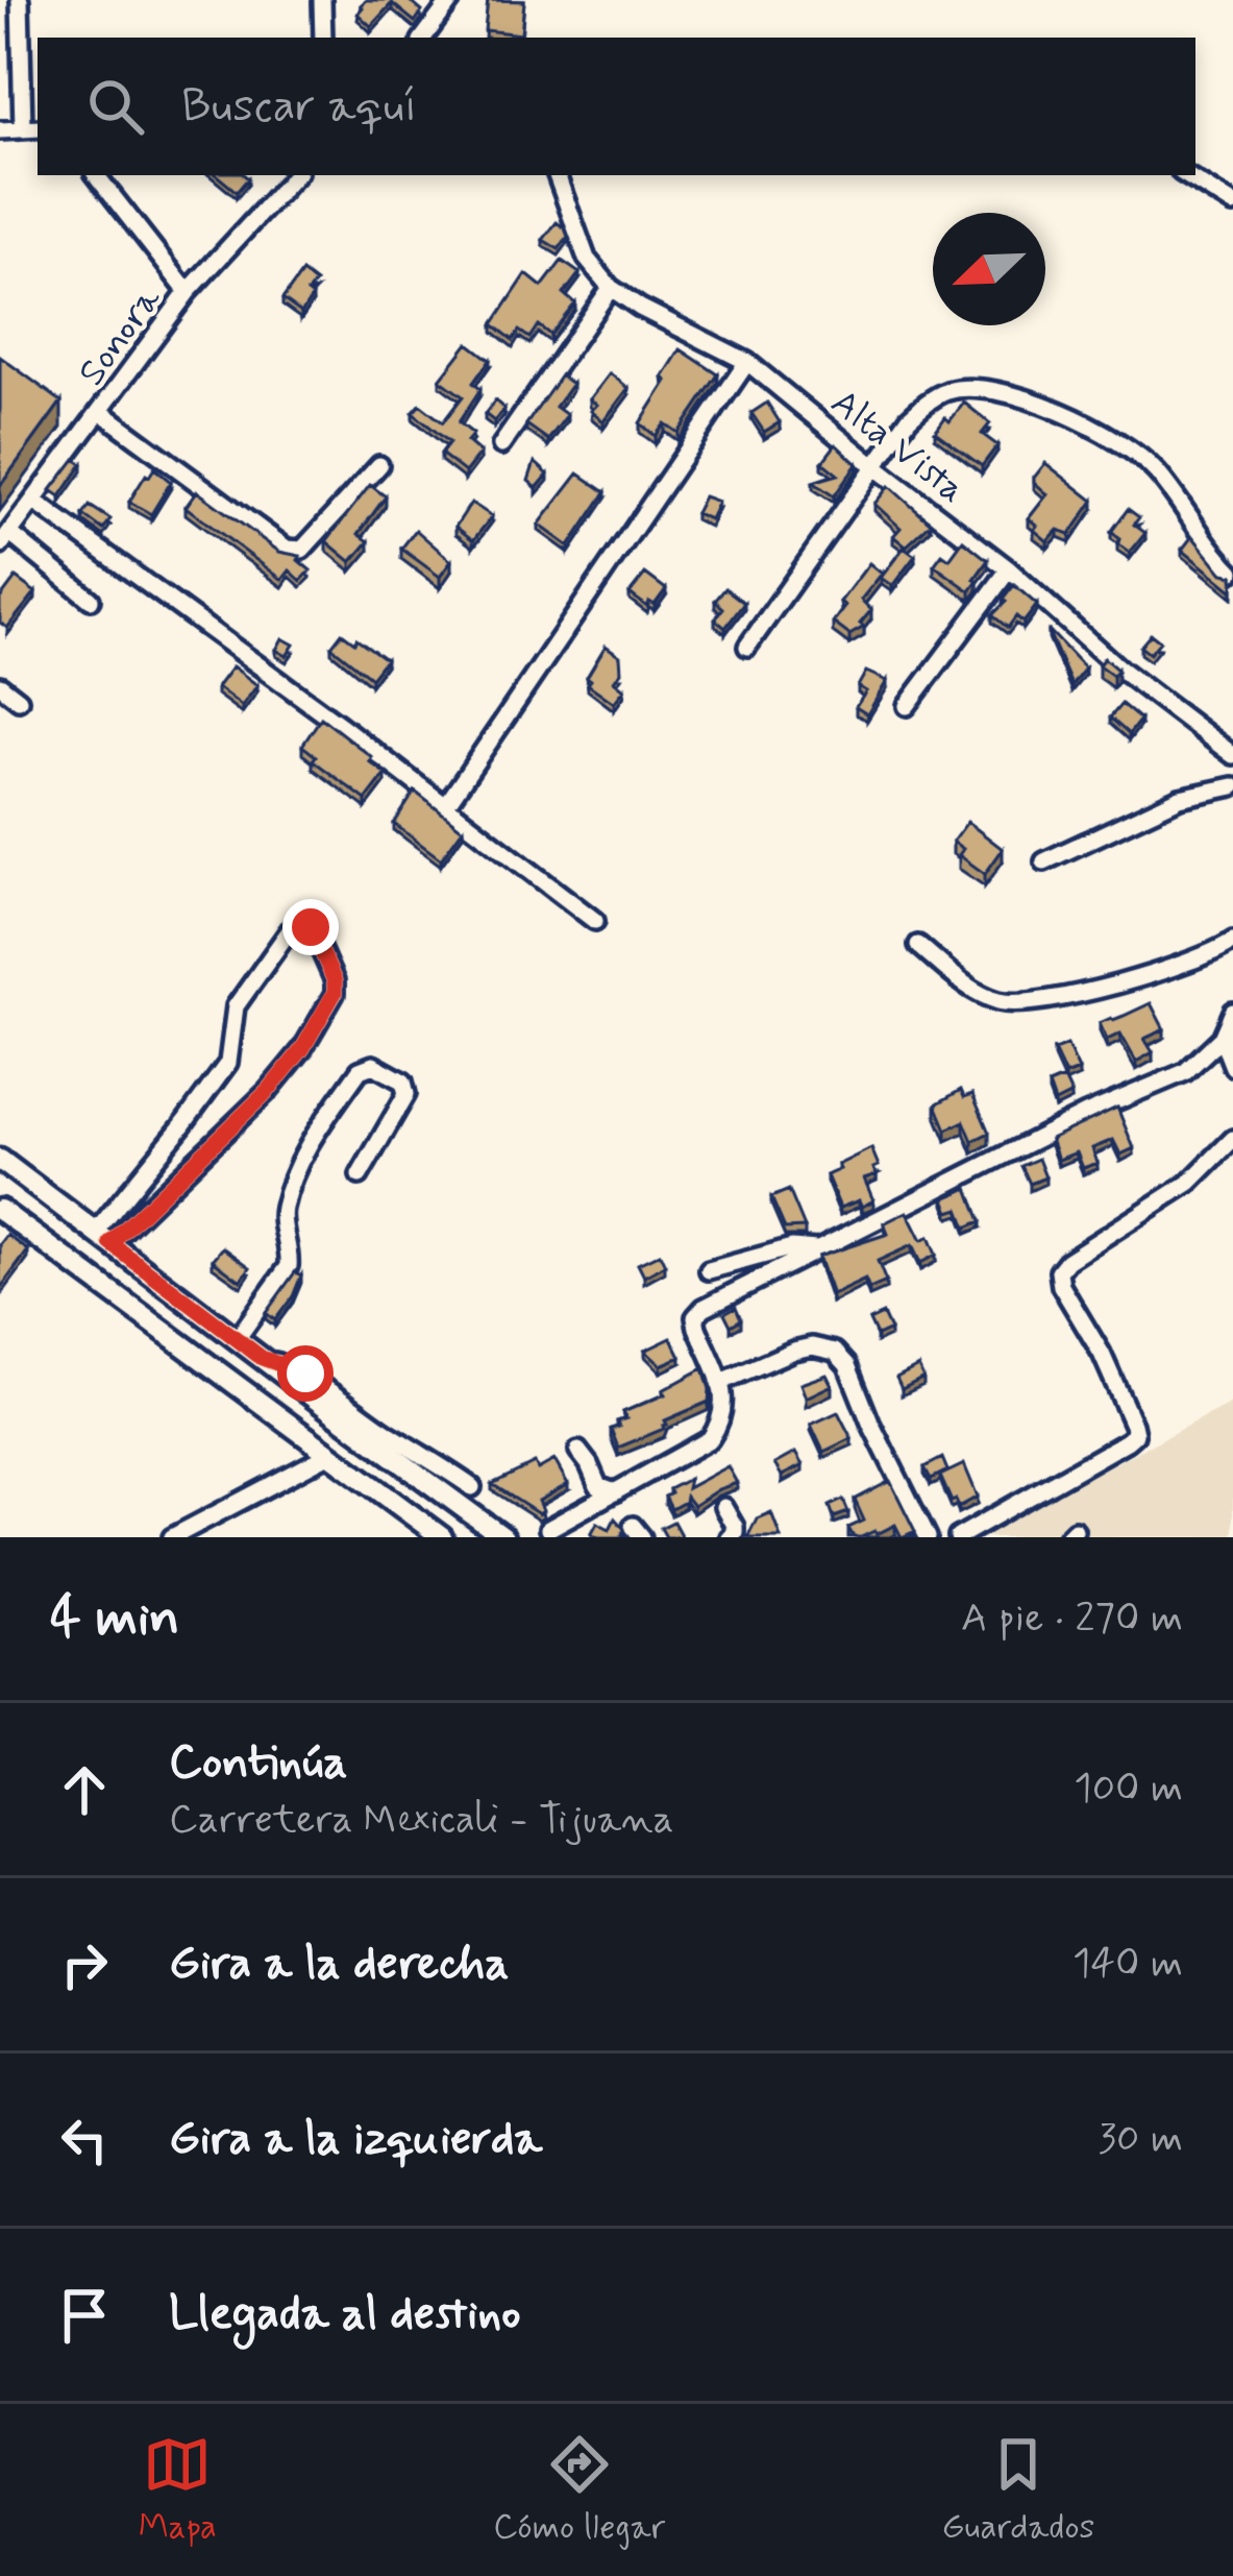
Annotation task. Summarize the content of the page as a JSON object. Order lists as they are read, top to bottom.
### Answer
{
  "streets": {
    "street": ["Sonora", "Alta Vista"]
  },
  "north": "bottom left",
  "page": {
    "search": "Buscar aquí",
    "heading": ["4 min", "A pie · 270 m"],
    "list": [
      ["Continúa", "Carretera Mexicali - Tijuana", "100 m"],
      ["Gira a la derecha", "140 m"],
      ["Gira a la izquierda", "30 m"],
      "Llegada al destino"
    ],
    "nav": ["Mapa", "Cómo llegar", "Guardados"]
  }
}
